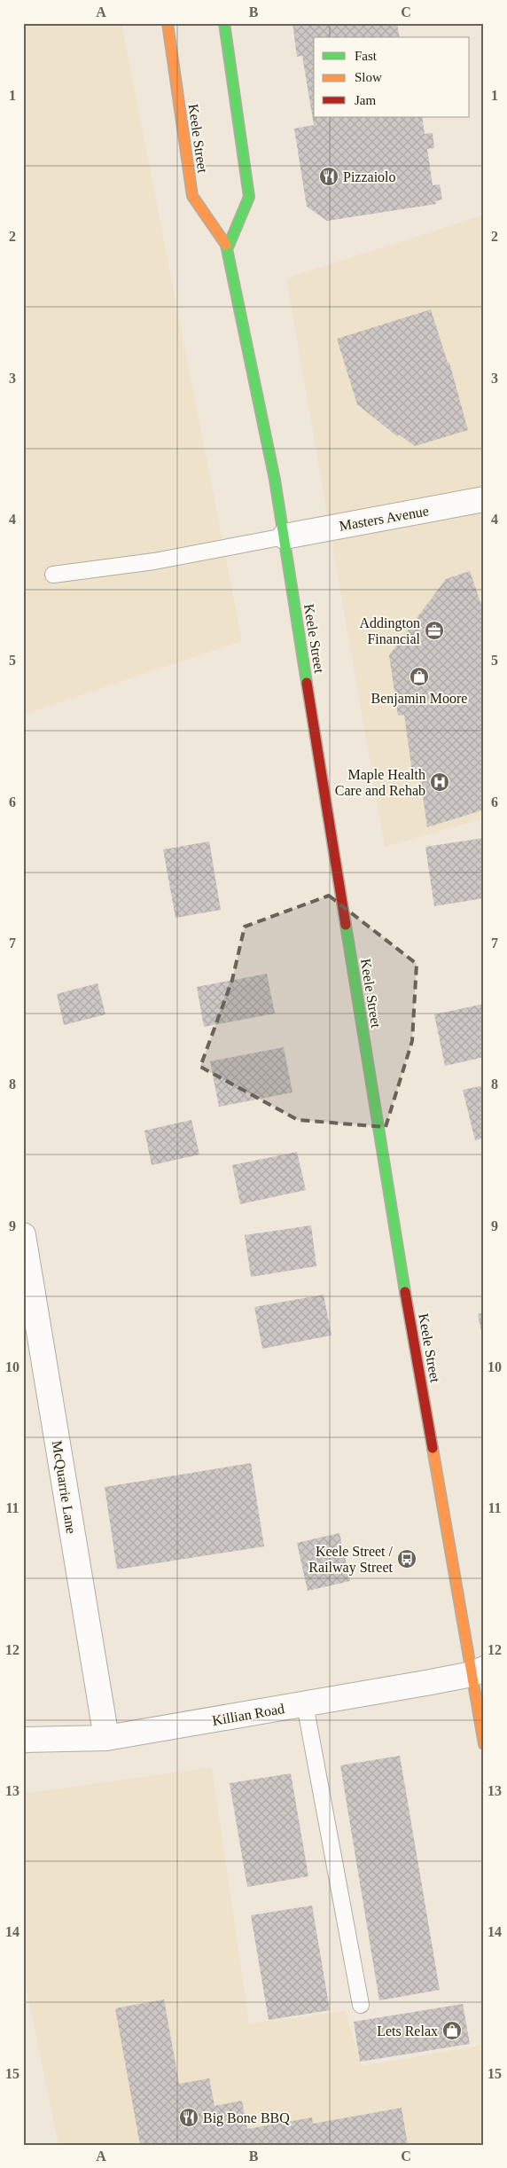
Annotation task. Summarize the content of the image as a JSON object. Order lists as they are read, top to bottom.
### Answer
{
  "streets": {
    "main road": ["Keele Street"],
    "street": ["Masters Avenue", "McQuarrie Lane", "Killian Road"]
  },
  "crossings": [
    ["Keele Street", "Masters Avenue"],
    ["Keele Street", "Killian Road"],
    ["McQuarrie Lane", "Killian Road"]
  ],
  "places": {
    "restaurant": ["Pizzaiolo", "Big Bone BBQ"],
    "office": ["Addington Financial"],
    "shop": ["Benjamin Moore", "Lets Relax"],
    "hospital": ["Maple Health Care and Rehab"],
    "bus stop": ["Keele Street / Railway Street"]
  },
  "legend": ["Fast", "Slow", "Jam"],
  "grid": {
    "columns": ["A", "B", "C"],
    "rows": [
      "1",
      "2",
      "3",
      "4",
      "5",
      "6",
      "7",
      "8",
      "9",
      "10",
      "11",
      "12",
      "13",
      "14",
      "15"
    ]
  }
}
